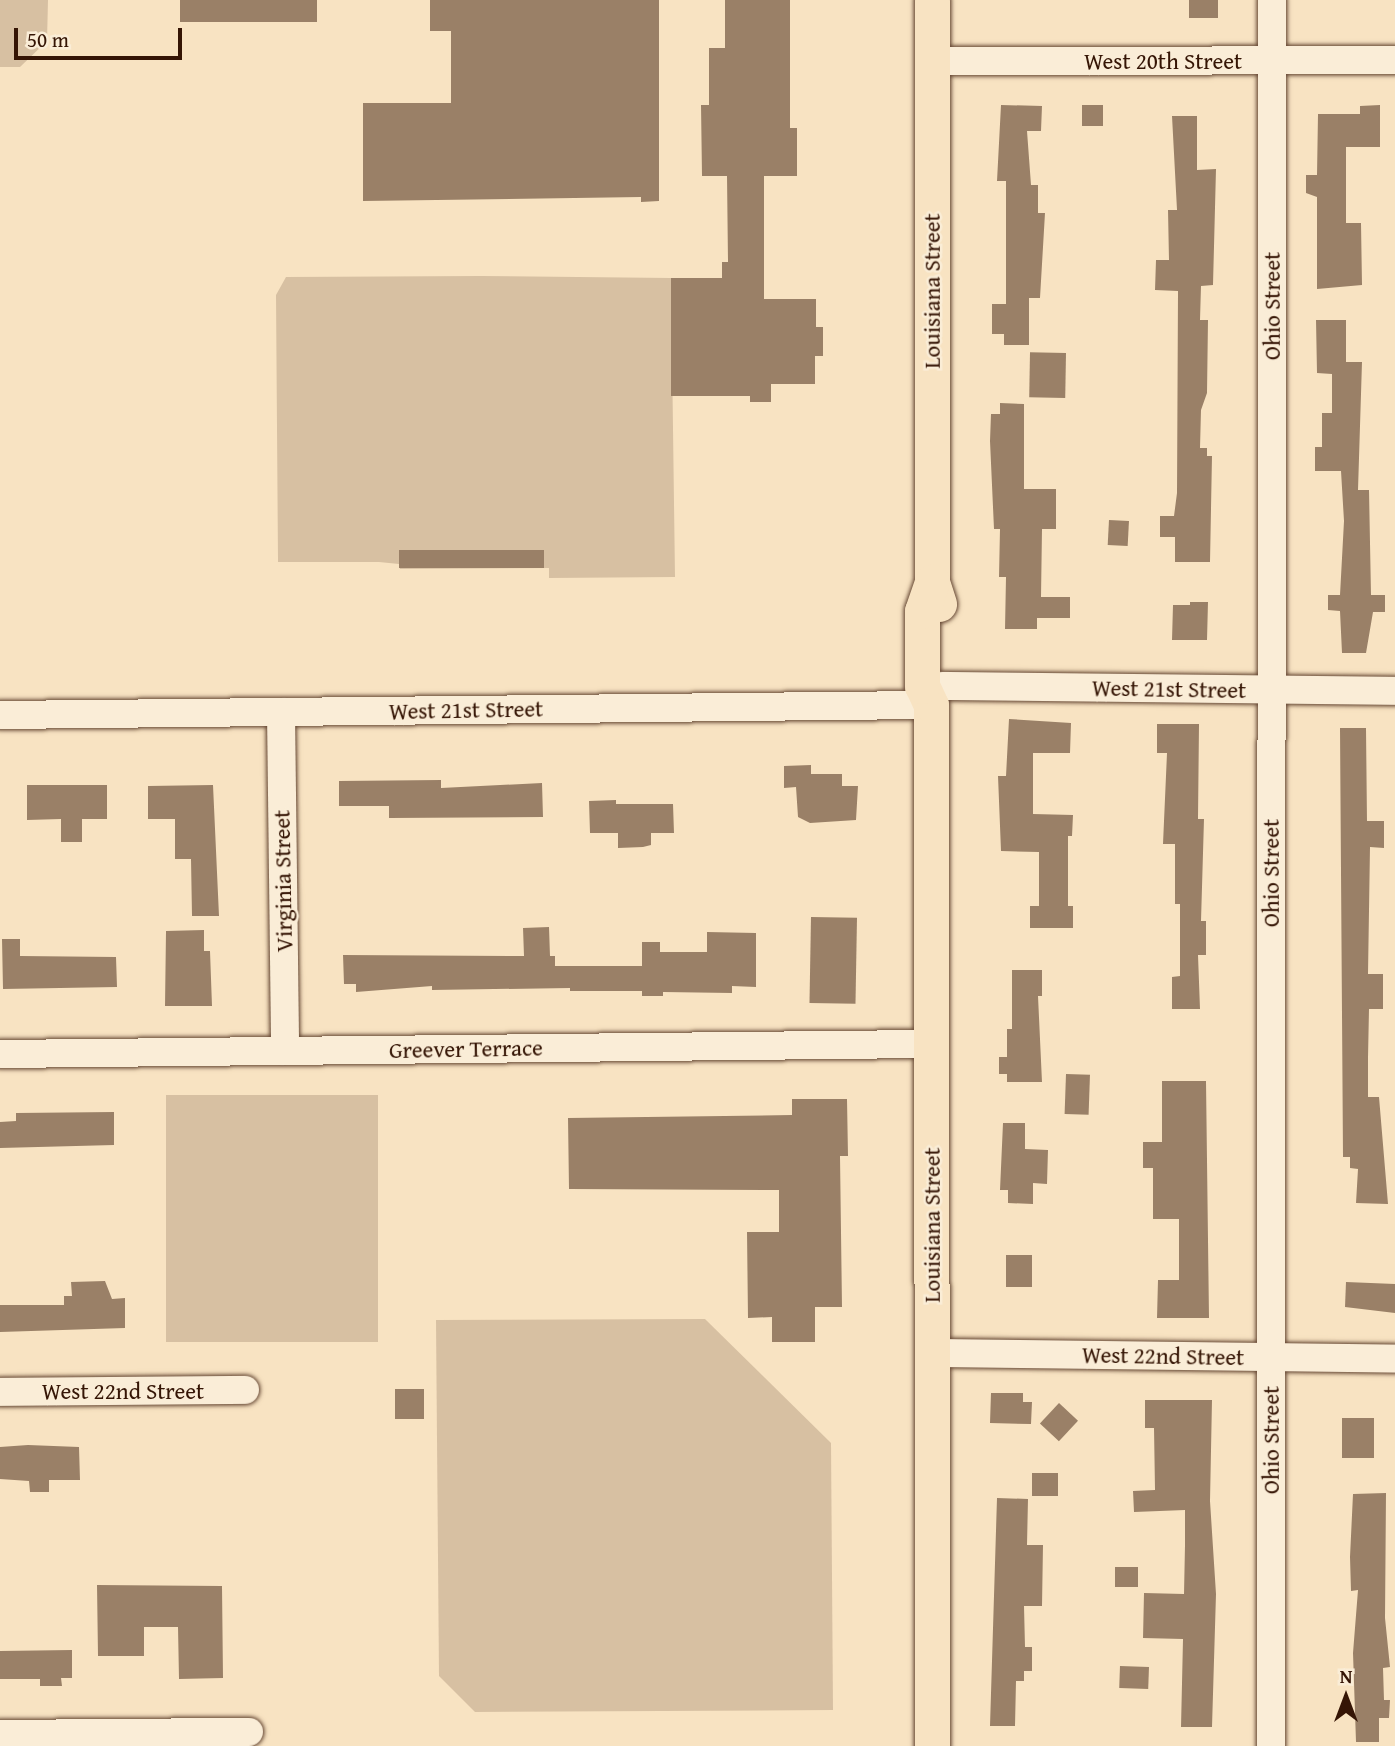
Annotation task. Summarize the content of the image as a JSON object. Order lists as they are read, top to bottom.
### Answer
{
  "streets": {
    "main road": ["Louisiana Street"],
    "street": [
      "West 20th Street",
      "Ohio Street",
      "West 21st Street",
      "Virginia Street",
      "Greever Terrace",
      "West 22nd Street"
    ]
  },
  "crossings": [
    ["West 20th Street", "Louisiana Street"],
    ["West 20th Street", "Ohio Street"],
    ["Louisiana Street", "West 21st Street"],
    ["Louisiana Street", "Greever Terrace"],
    ["Louisiana Street", "West 22nd Street"],
    ["Ohio Street", "West 21st Street"],
    ["Ohio Street", "West 22nd Street"],
    ["West 21st Street", "Virginia Street"],
    ["Virginia Street", "Greever Terrace"]
  ],
  "scale_bar": "50 m",
  "north": "top"
}
